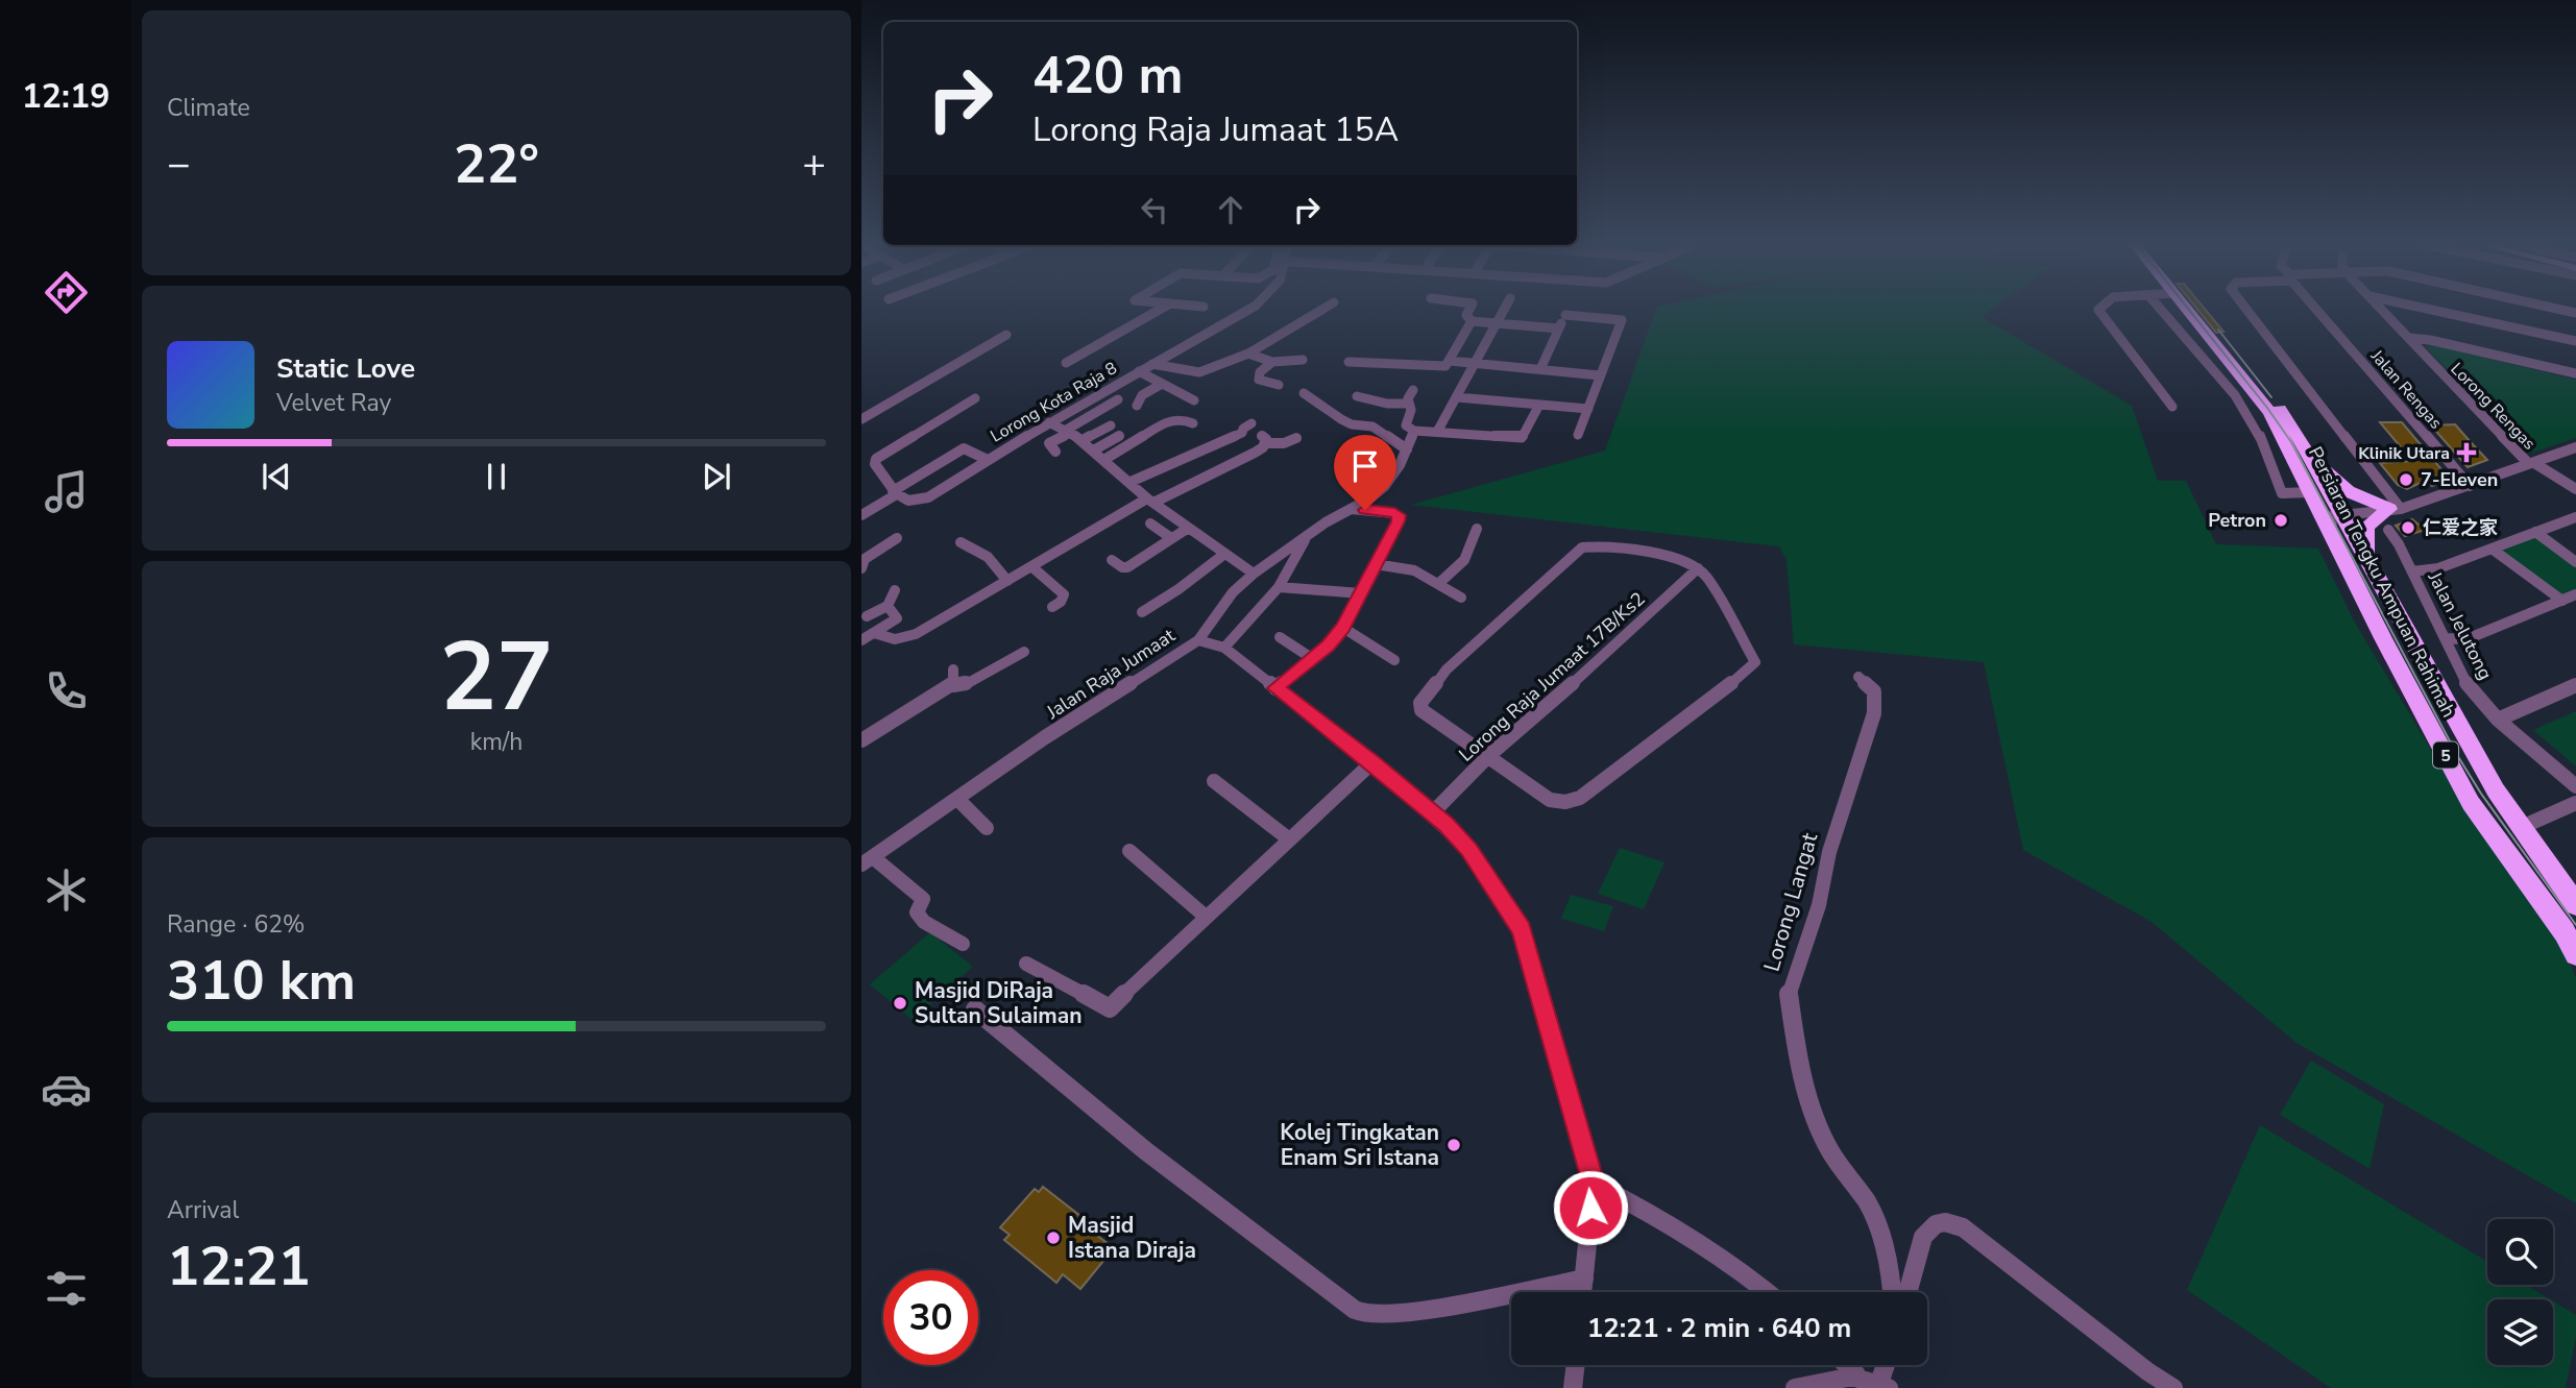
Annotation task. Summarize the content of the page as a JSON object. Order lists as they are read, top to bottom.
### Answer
{
  "streets": {
    "highway": ["Persiaran Tengku Ampuan Rahimah", "5"],
    "street": [
      "Jalan Rengas",
      "Lorong Kota Raja 8",
      "Lorong Rengas",
      "Jalan Jelutong",
      "Jalan Raja Jumaat",
      "Lorong Raja Jumaat 17B/Ks2",
      "Lorong Langat"
    ]
  },
  "places": {
    "health": ["Klinik Utara"],
    "other": [
      "7-Eleven",
      "Petron",
      "仁爱之家",
      "Masjid DiRaja Sultan Sulaiman",
      "Kolej Tingkatan Enam Sri Istana",
      "Masjid Istana Diraja"
    ]
  },
  "page": {
    "tabs": "12:19",
    "tile": [
      "Climate",
      ["27", "km/h"],
      ["Range · 62%", "310 km"],
      ["Arrival", "12:21"]
    ],
    "turn": ["420 m", "Lorong Raja Jumaat 15A"],
    "heat": ["−", "22°", "+"],
    "song": ["Static Love", "Velvet Ray"],
    "limit": "30",
    "trip": "12:21 · 2 min · 640 m"
  }
}
